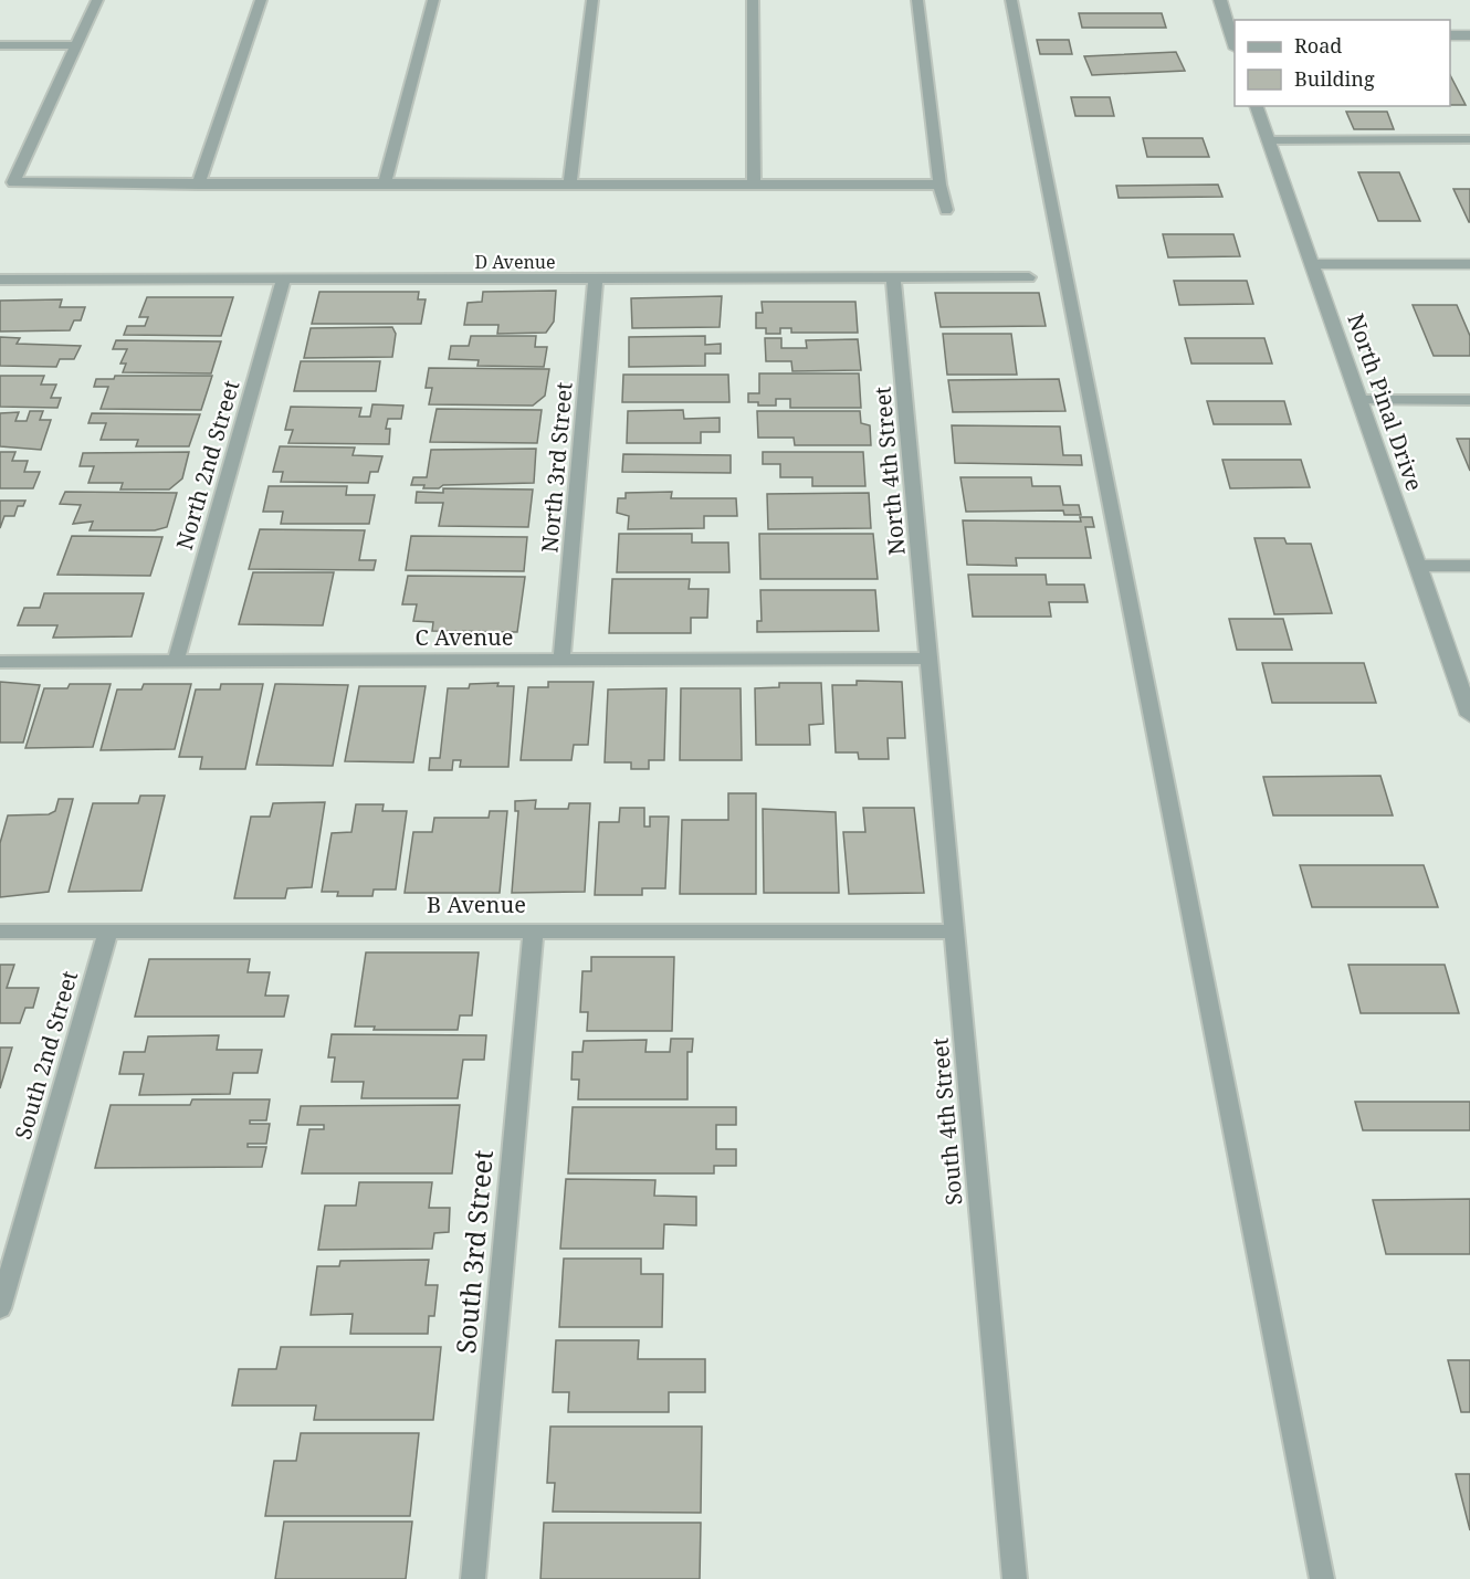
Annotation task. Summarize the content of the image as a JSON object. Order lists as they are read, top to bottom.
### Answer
{
  "streets": {
    "street": ["North Pinal Drive"],
    "lane": [
      "D Avenue",
      "North 2nd Street",
      "North 3rd Street",
      "North 4th Street",
      "C Avenue",
      "B Avenue",
      "South 2nd Street",
      "South 4th Street",
      "South 3rd Street"
    ]
  },
  "crossings": [
    ["D Avenue", "North 2nd Street"],
    ["D Avenue", "North 3rd Street"],
    ["D Avenue", "North 4th Street"],
    ["North 2nd Street", "C Avenue"],
    ["North 3rd Street", "C Avenue"],
    ["North 4th Street", "C Avenue"],
    ["North 4th Street", "South 4th Street"],
    ["C Avenue", "South 4th Street"],
    ["B Avenue", "South 2nd Street"],
    ["B Avenue", "South 4th Street"],
    ["B Avenue", "South 3rd Street"]
  ],
  "legend": ["Road", "Building"]
}
